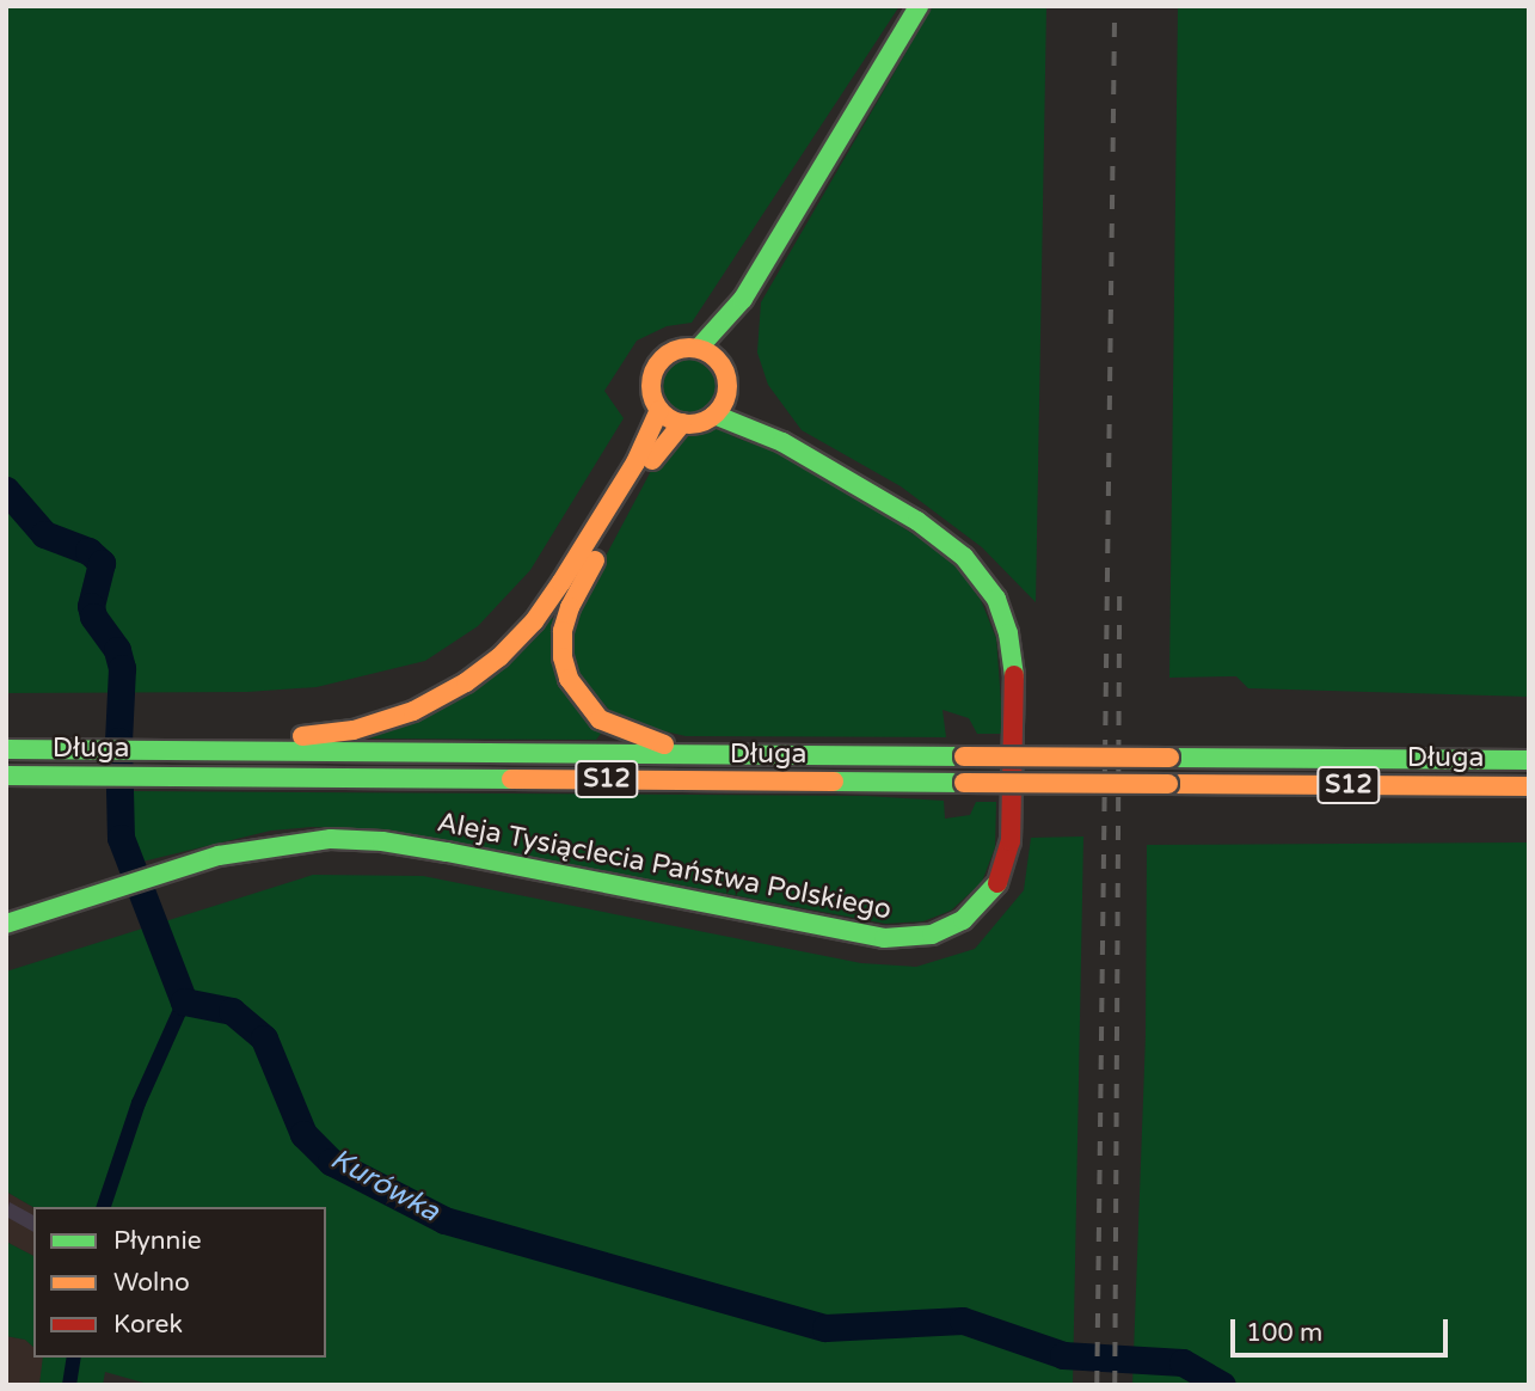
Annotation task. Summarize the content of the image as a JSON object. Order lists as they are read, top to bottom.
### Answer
{
  "streets": {
    "main road": ["Długa", "S12", "Aleja Tysiąclecia Państwa Polskiego"]
  },
  "crossings": [
    ["Długa", "S12"]
  ],
  "water": ["Kurówka"],
  "legend": ["Płynnie", "Wolno", "Korek"],
  "scale_bar": "100 m"
}
